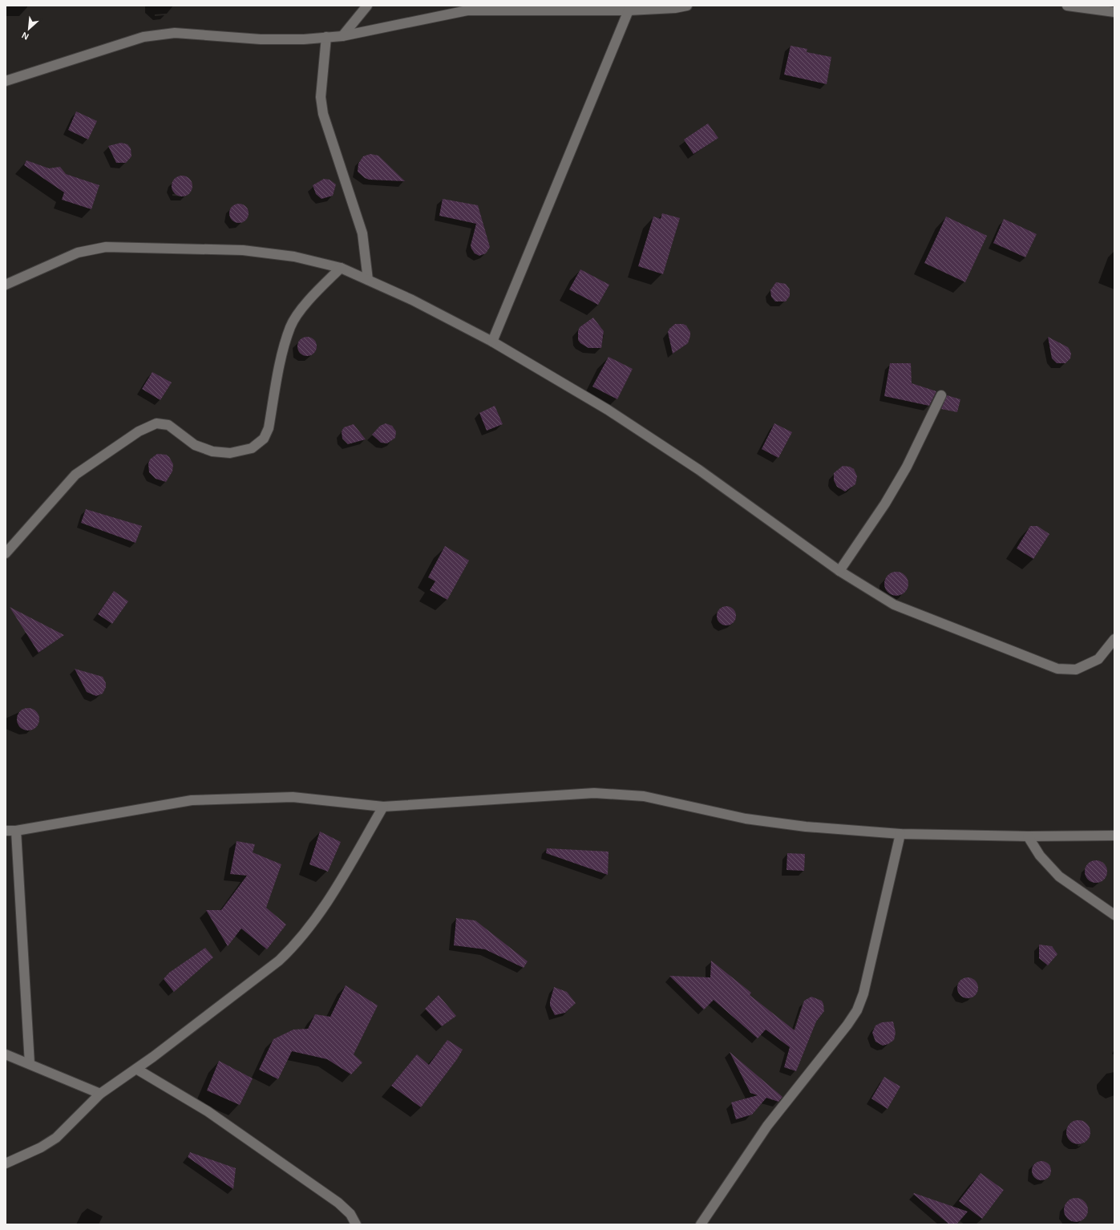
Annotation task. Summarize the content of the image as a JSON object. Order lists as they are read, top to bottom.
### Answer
{
  "north": "bottom left"
}
